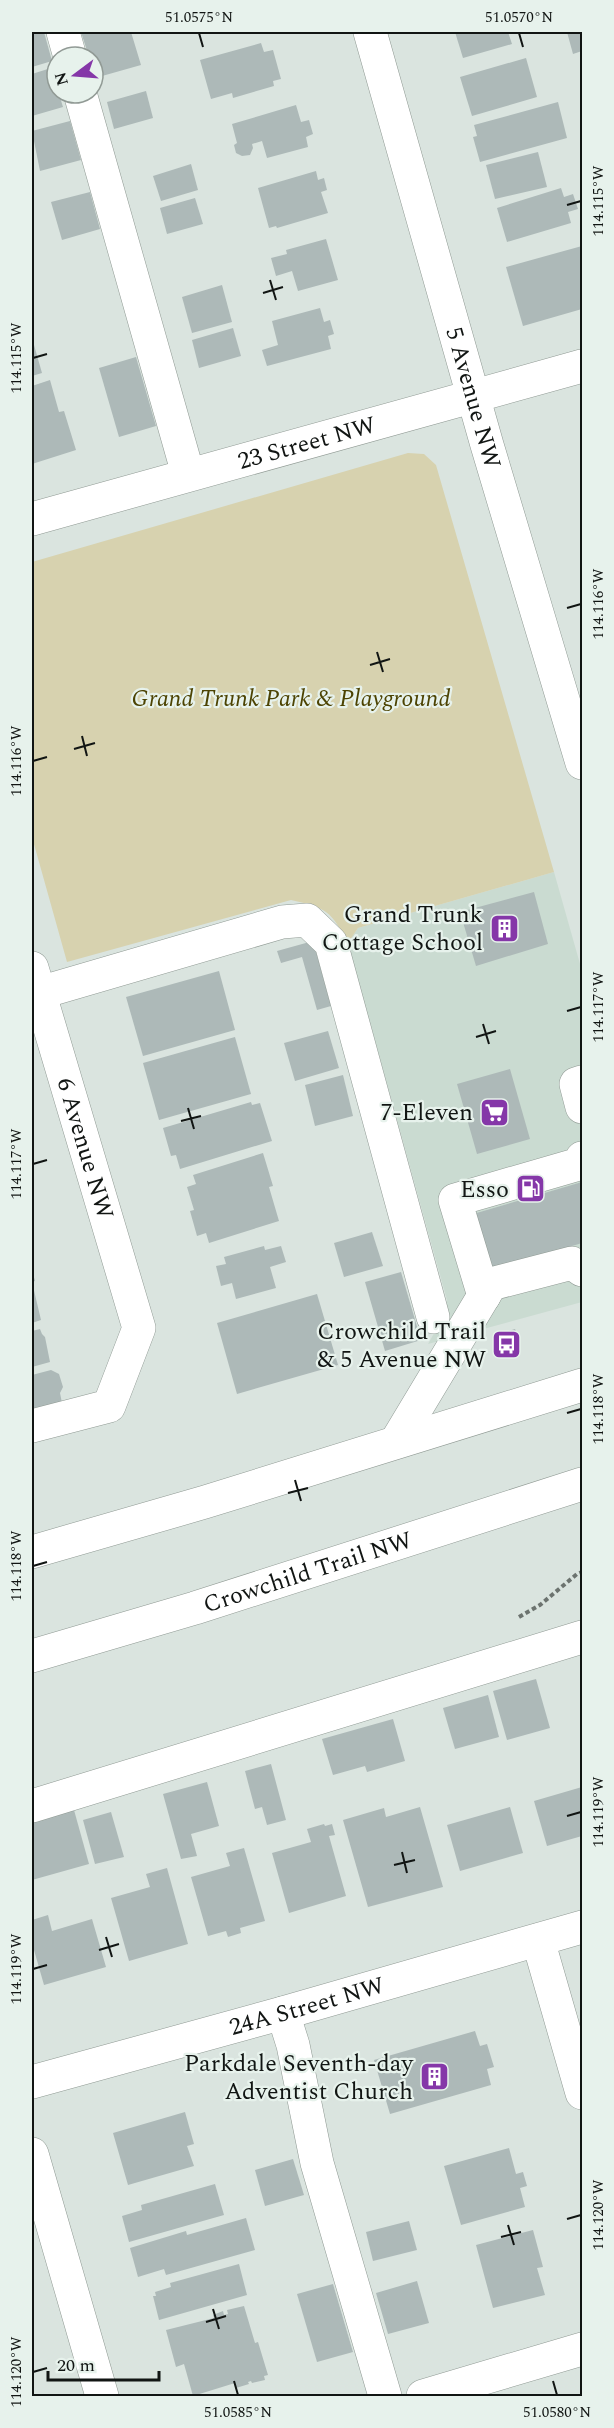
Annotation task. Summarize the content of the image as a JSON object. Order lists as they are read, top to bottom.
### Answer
{
  "streets": {
    "main road": [
      "5 Avenue NW",
      "23 Street NW",
      "6 Avenue NW",
      "Crowchild Trail NW",
      "24A Street NW"
    ]
  },
  "crossings": [
    ["5 Avenue NW", "23 Street NW"]
  ],
  "parks": ["Grand Trunk Park & Playground"],
  "places": {
    "building": ["Grand Trunk Cottage School", "Parkdale Seventh-day Adventist Church"],
    "supermarket": ["7-Eleven"],
    "fuel station": ["Esso"],
    "bus stop": ["Crowchild Trail & 5 Avenue NW"]
  },
  "scale_bar": "20 m",
  "north": "left",
  "coordinates": [
    "51.0575°N",
    "51.0570°N",
    "114.115°W",
    "114.116°W",
    "114.117°W",
    "114.118°W",
    "114.119°W",
    "114.120°W",
    "51.0585°N",
    "51.0580°N"
  ]
}
